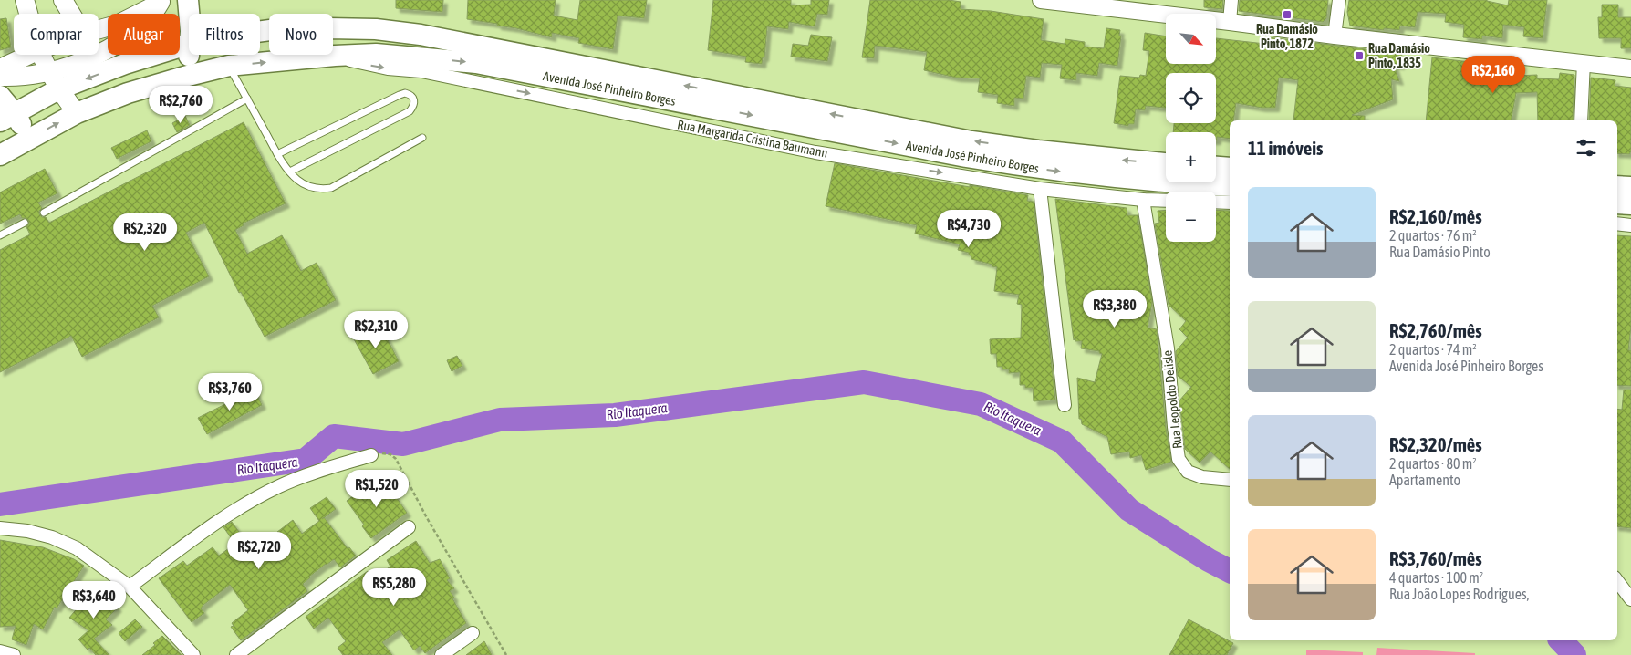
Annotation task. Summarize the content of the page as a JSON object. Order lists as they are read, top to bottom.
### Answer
{
  "streets": {
    "main road": ["Avenida José Pinheiro Borges"],
    "street": ["Rua Margarida Cristina Baumann", "Rua Leopoldo Delisle"]
  },
  "crossings": [
    ["Avenida José Pinheiro Borges", "Rua Margarida Cristina Baumann"],
    ["Rua Margarida Cristina Baumann", "Rua Leopoldo Delisle"]
  ],
  "one_way": ["Rua Margarida Cristina Baumann"],
  "water": ["Rio Itaquera"],
  "places": {
    "transit": ["Rua Damásio Pinto, 1872", "Rua Damásio Pinto, 1835"]
  },
  "north": "bottom right",
  "page": {
    "map_buttons": ["+", "−"],
    "chip": [
      "Comprar",
      "Alugar",
      "Filtros",
      "Novo"
    ],
    "price": [
      "R$2,160",
      "R$2,760",
      "R$4,730",
      "R$2,320",
      "R$3,380",
      "R$2,310",
      "R$3,760",
      "R$1,520",
      "R$2,720",
      "R$5,280",
      "R$3,640"
    ],
    "heading": "11 imóveis",
    "list": [
      {
        "name": "R$2,160/mês",
        "note": "2 quartos · 76 m² · Rua Damásio Pinto"
      },
      {
        "name": "R$2,760/mês",
        "note": "2 quartos · 74 m² · Avenida José Pinheiro Borges"
      },
      {
        "name": "R$2,320/mês",
        "note": "2 quartos · 80 m² · Apartamento"
      },
      {
        "name": "R$3,760/mês",
        "note": "4 quartos · 100 m² · Rua João Lopes Rodrigues,"
      }
    ]
  }
}
